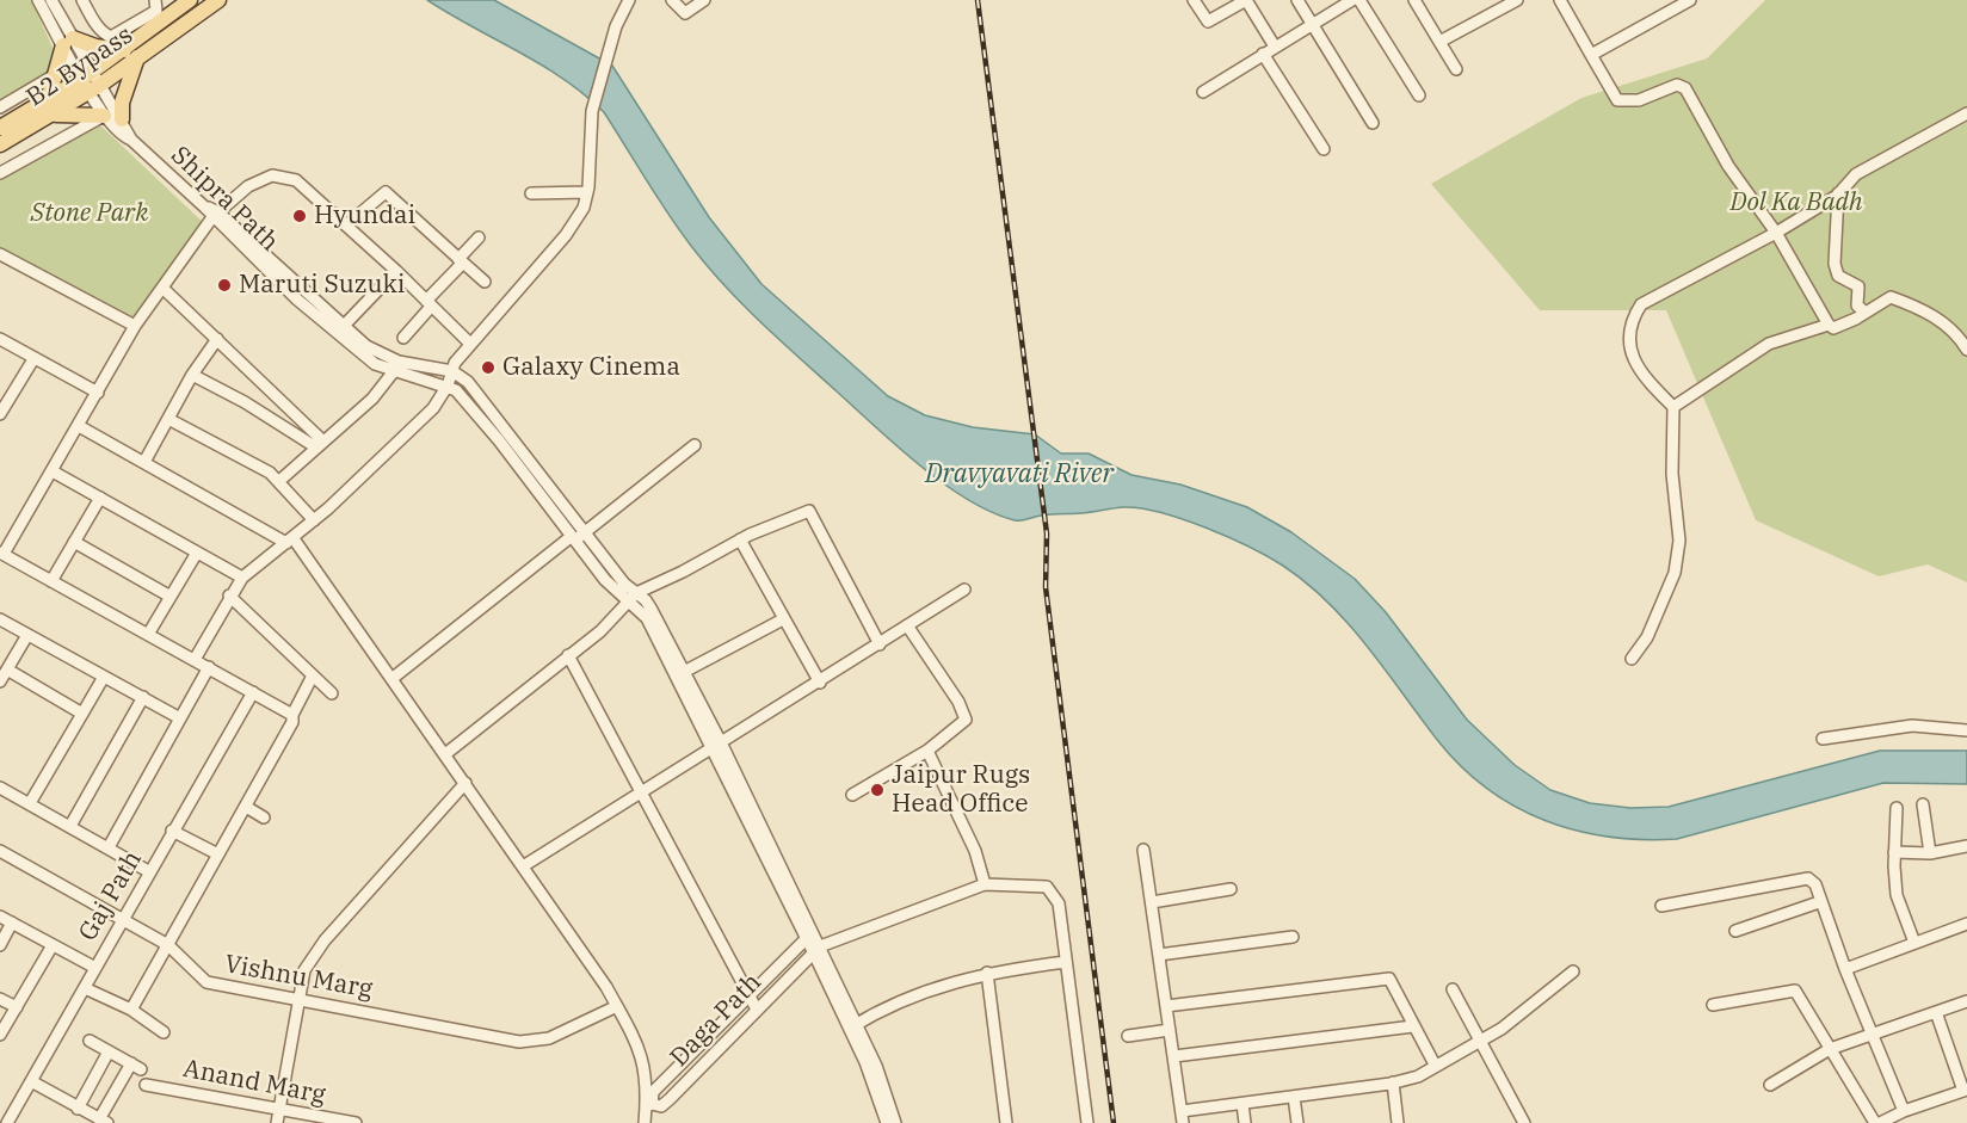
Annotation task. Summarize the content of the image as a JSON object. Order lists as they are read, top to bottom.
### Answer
{
  "streets": {
    "main road": ["B2 Bypass"],
    "street": [
      "Shipra Path",
      "Gaj Path",
      "Vishnu Marg",
      "Daga Path",
      "Anand Marg"
    ]
  },
  "crossings": [
    ["B2 Bypass", "Shipra Path"],
    ["Gaj Path", "Vishnu Marg"]
  ],
  "water": ["Dravyavati River"],
  "parks": ["Dol Ka Badh", "Stone Park"],
  "places": [
    "Hyundai",
    "Maruti Suzuki",
    "Galaxy Cinema",
    "Jaipur Rugs Head Office"
  ]
}
